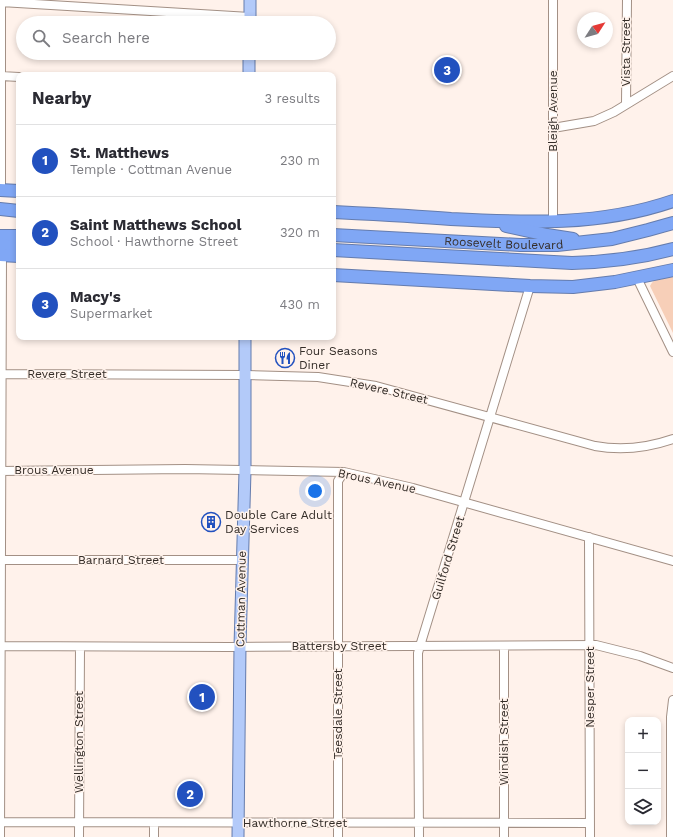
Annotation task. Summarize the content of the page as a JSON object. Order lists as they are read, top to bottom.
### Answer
{
  "streets": {
    "highway": ["Roosevelt Boulevard"],
    "main road": ["Cottman Avenue"],
    "street": [
      "Vista Street",
      "Bleigh Avenue",
      "Revere Street",
      "Brous Avenue",
      "Guilford Street",
      "Barnard Street",
      "Battersby Street",
      "Nesper Street",
      "Teesdale Street",
      "Wellington Street",
      "Windish Street",
      "Hawthorne Street"
    ]
  },
  "crossings": [
    ["Bleigh Avenue", "Roosevelt Boulevard"],
    ["Revere Street", "Guilford Street"],
    ["Revere Street", "Cottman Avenue"],
    ["Brous Avenue", "Guilford Street"],
    ["Brous Avenue", "Cottman Avenue"],
    ["Brous Avenue", "Nesper Street"],
    ["Brous Avenue", "Teesdale Street"],
    ["Guilford Street", "Battersby Street"],
    ["Guilford Street", "Hawthorne Street"],
    ["Barnard Street", "Cottman Avenue"],
    ["Cottman Avenue", "Battersby Street"],
    ["Cottman Avenue", "Hawthorne Street"],
    ["Battersby Street", "Nesper Street"],
    ["Battersby Street", "Teesdale Street"],
    ["Battersby Street", "Wellington Street"],
    ["Battersby Street", "Windish Street"],
    ["Nesper Street", "Hawthorne Street"],
    ["Teesdale Street", "Hawthorne Street"],
    ["Wellington Street", "Hawthorne Street"],
    ["Windish Street", "Hawthorne Street"]
  ],
  "places": {
    "restaurant": ["Four Seasons Diner"],
    "building": ["Double Care Adult Day Services"]
  },
  "north": "top right",
  "page": {
    "search": "Search here",
    "pins": ["3", "1", "2"],
    "heading": ["Nearby", "3 results"],
    "list": [
      {
        "mark": "1",
        "name": "St. Matthews",
        "note": "Temple · Cottman Avenue",
        "value": "230 m"
      },
      {
        "mark": "2",
        "name": "Saint Matthews School",
        "note": "School · Hawthorne Street",
        "value": "320 m"
      },
      {
        "mark": "3",
        "name": "Macy's",
        "note": "Supermarket",
        "value": "430 m"
      }
    ],
    "map_buttons": ["+", "−"]
  }
}
